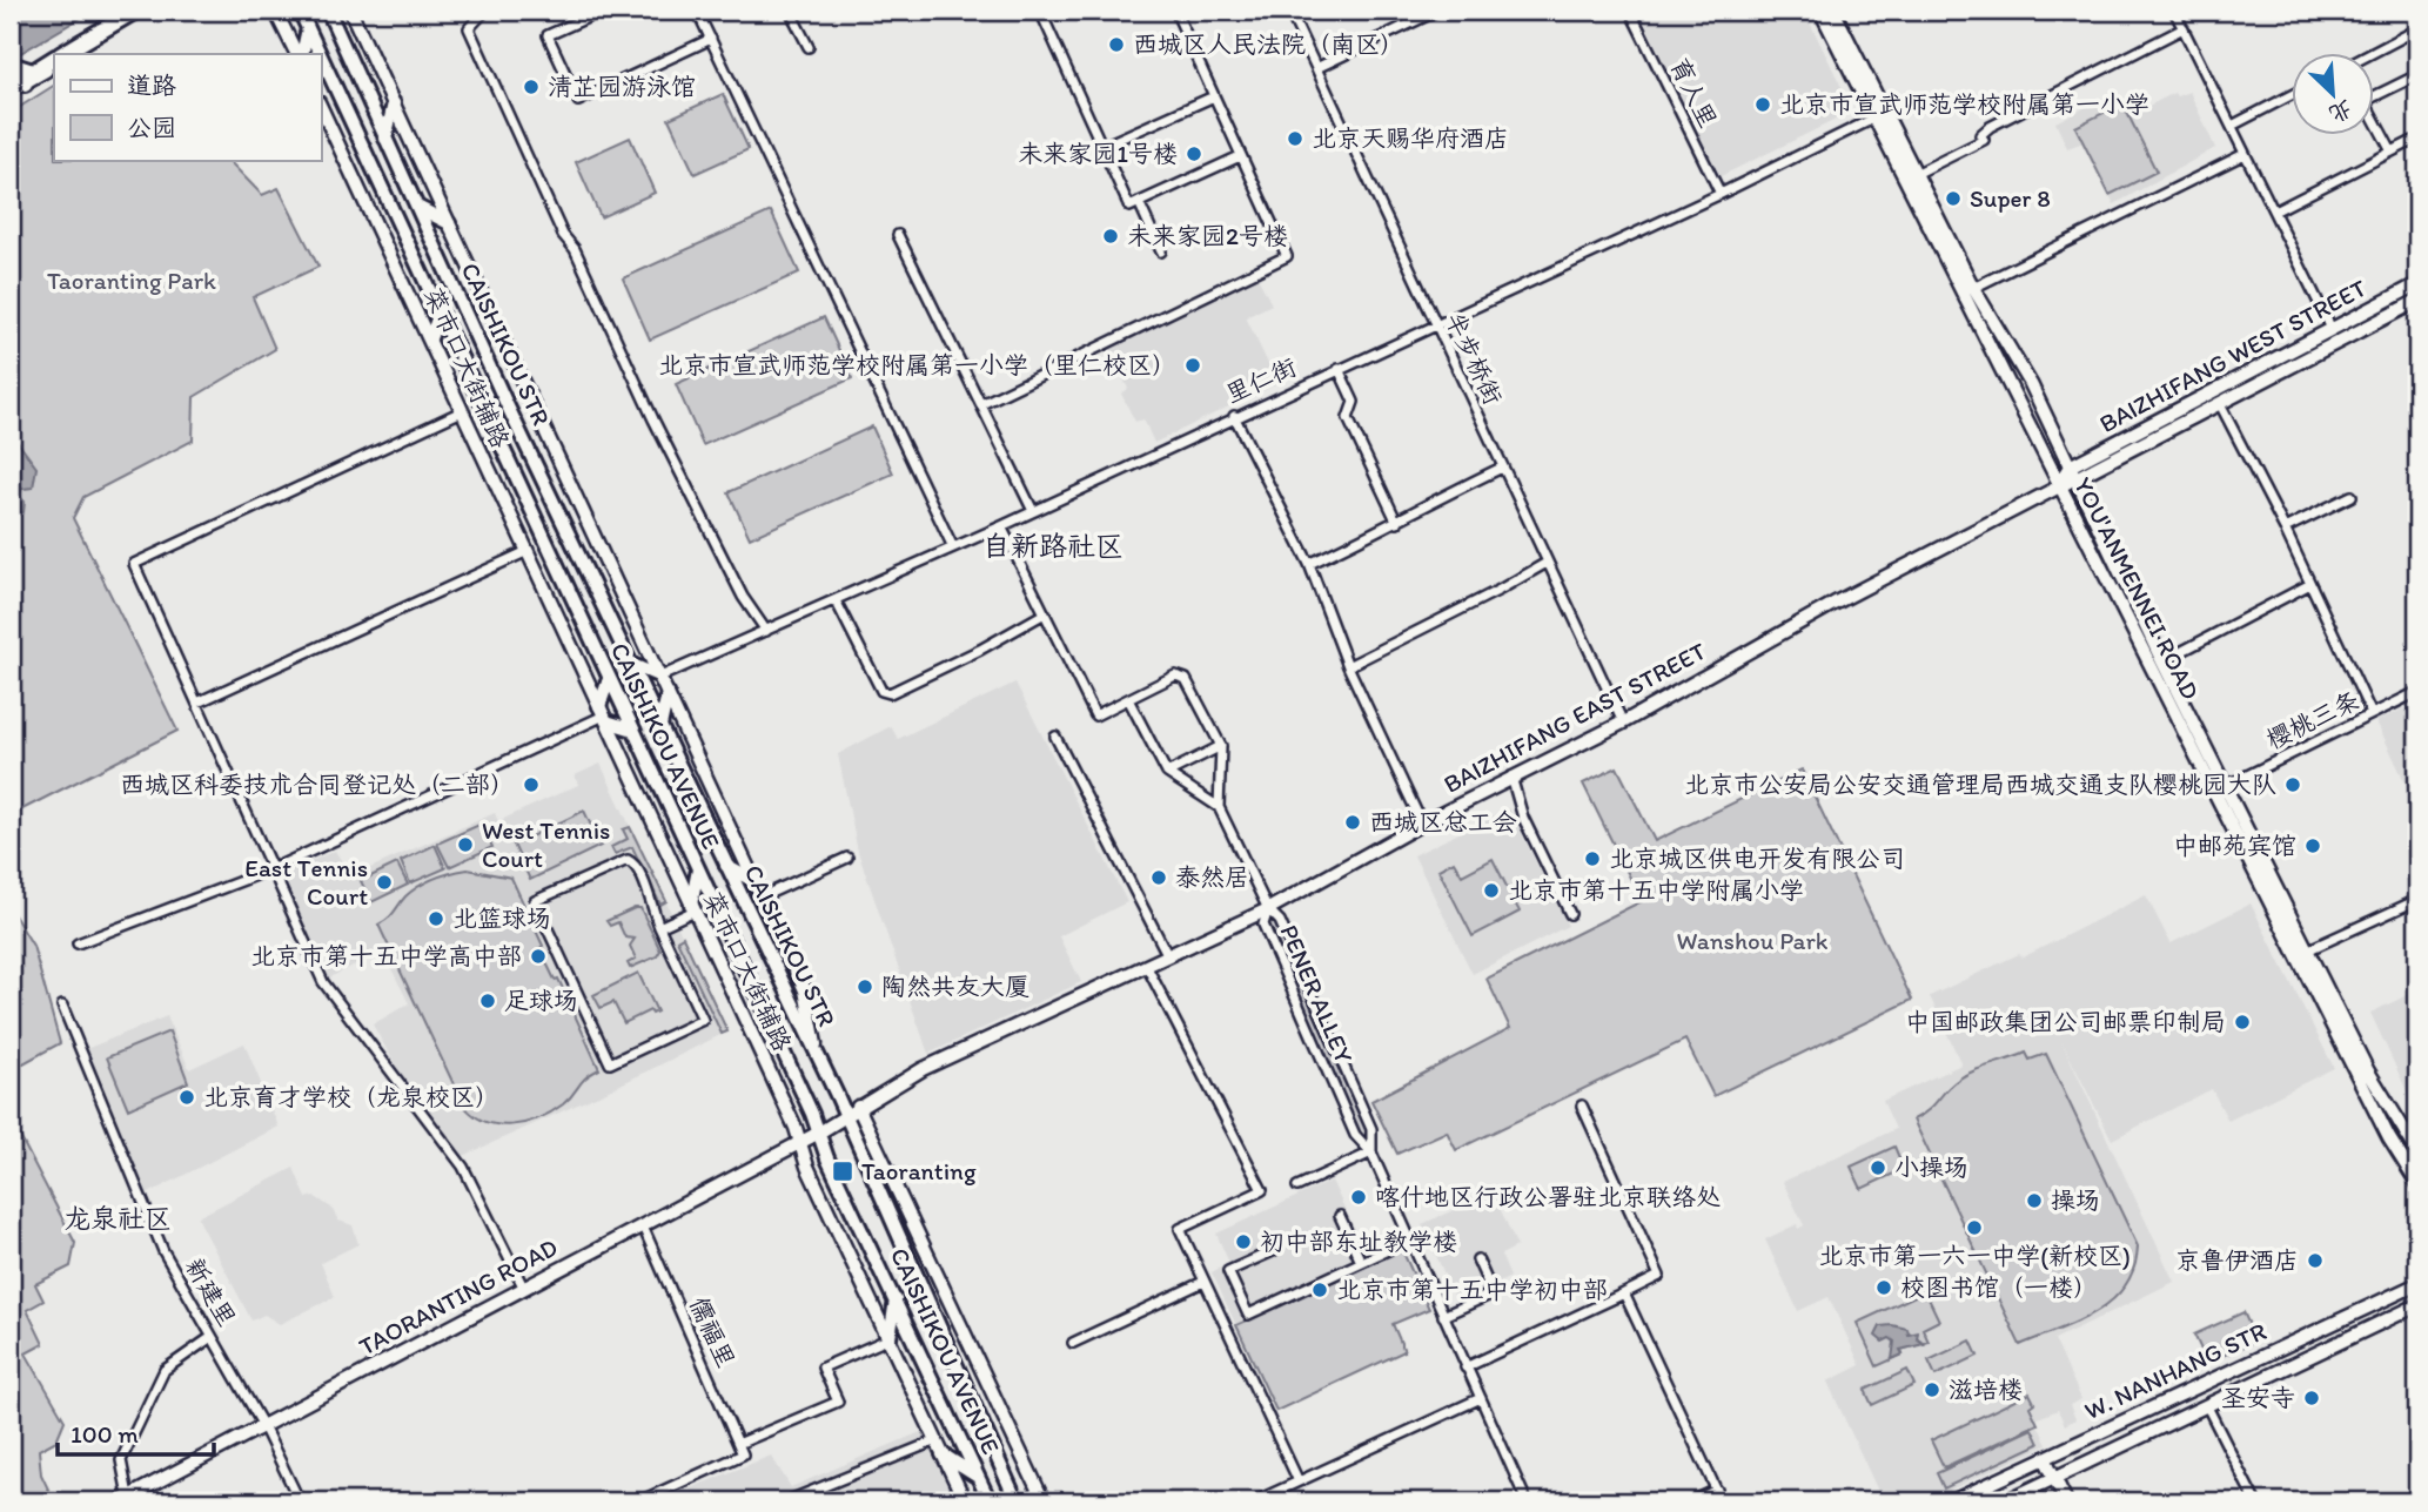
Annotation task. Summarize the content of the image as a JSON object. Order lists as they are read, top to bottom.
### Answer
{
  "streets": {
    "main road": [
      "CAISHIKOU STR",
      "BAIZHIFANG WEST STREET",
      "菜市口大街辅路",
      "YOU'ANMENNEI ROAD",
      "BAIZHIFANG EAST STREET",
      "CAISHIKOU AVENUE",
      "TAORANTING ROAD",
      "W. NANHANG STR"
    ],
    "street": [
      "育人里",
      "半步桥街",
      "里仁街",
      "樱桃三条",
      "PENER ALLEY",
      "新建里",
      "儒福里"
    ]
  },
  "crossings": [
    ["育人里", "里仁街"],
    ["CAISHIKOU STR", "BAIZHIFANG EAST STREET"],
    ["BAIZHIFANG WEST STREET", "YOU'ANMENNEI ROAD"],
    ["BAIZHIFANG WEST STREET", "BAIZHIFANG EAST STREET"],
    ["半步桥街", "里仁街"],
    ["半步桥街", "BAIZHIFANG EAST STREET"],
    ["菜市口大街辅路", "TAORANTING ROAD"],
    ["里仁街", "YOU'ANMENNEI ROAD"],
    ["YOU'ANMENNEI ROAD", "BAIZHIFANG EAST STREET"],
    ["YOU'ANMENNEI ROAD", "樱桃三条"],
    ["BAIZHIFANG EAST STREET", "CAISHIKOU AVENUE"],
    ["BAIZHIFANG EAST STREET", "PENER ALLEY"],
    ["BAIZHIFANG EAST STREET", "TAORANTING ROAD"],
    ["CAISHIKOU AVENUE", "TAORANTING ROAD"],
    ["新建里", "TAORANTING ROAD"],
    ["TAORANTING ROAD", "儒福里"]
  ],
  "districts": ["自新路社区", "龙泉社区"],
  "parks": ["Taoranting Park", "Wanshou Park"],
  "places": {
    "other": [
      "西城区人民法院（南区）",
      "清芷园游泳馆",
      "北京市宣武师范学校附属第一小学",
      "北京天赐华府酒店",
      "未来家园1号楼",
      "Super 8",
      "未来家园2号楼",
      "北京市宣武师范学校附属第一小学（里仁校区）",
      "西城区科委技术合同登记处（二部）",
      "北京市公安局公安交通管理局西城交通支队樱桃园大队",
      "西城区总工会",
      "West Tennis Court",
      "中邮苑宾馆",
      "北京城区供电开发有限公司",
      "泰然居",
      "East Tennis Court",
      "北京市第十五中学附属小学",
      "北篮球场",
      "北京市第十五中学高中部",
      "陶然共友大厦",
      "足球场",
      "中国邮政集团公司邮票印制局",
      "北京育才学校（龙泉校区）",
      "小操场",
      "喀什地区行政公署驻北京联络处",
      "操场",
      "北京市第一六一中学(新校区)",
      "初中部东址教学楼",
      "京鲁伊酒店",
      "校图书馆（一楼）",
      "北京市第十五中学初中部",
      "滋培楼",
      "圣安寺"
    ],
    "transit": ["Taoranting"]
  },
  "legend": ["道路", "公园"],
  "scale_bar": "100 m",
  "north": "bottom right"
}
